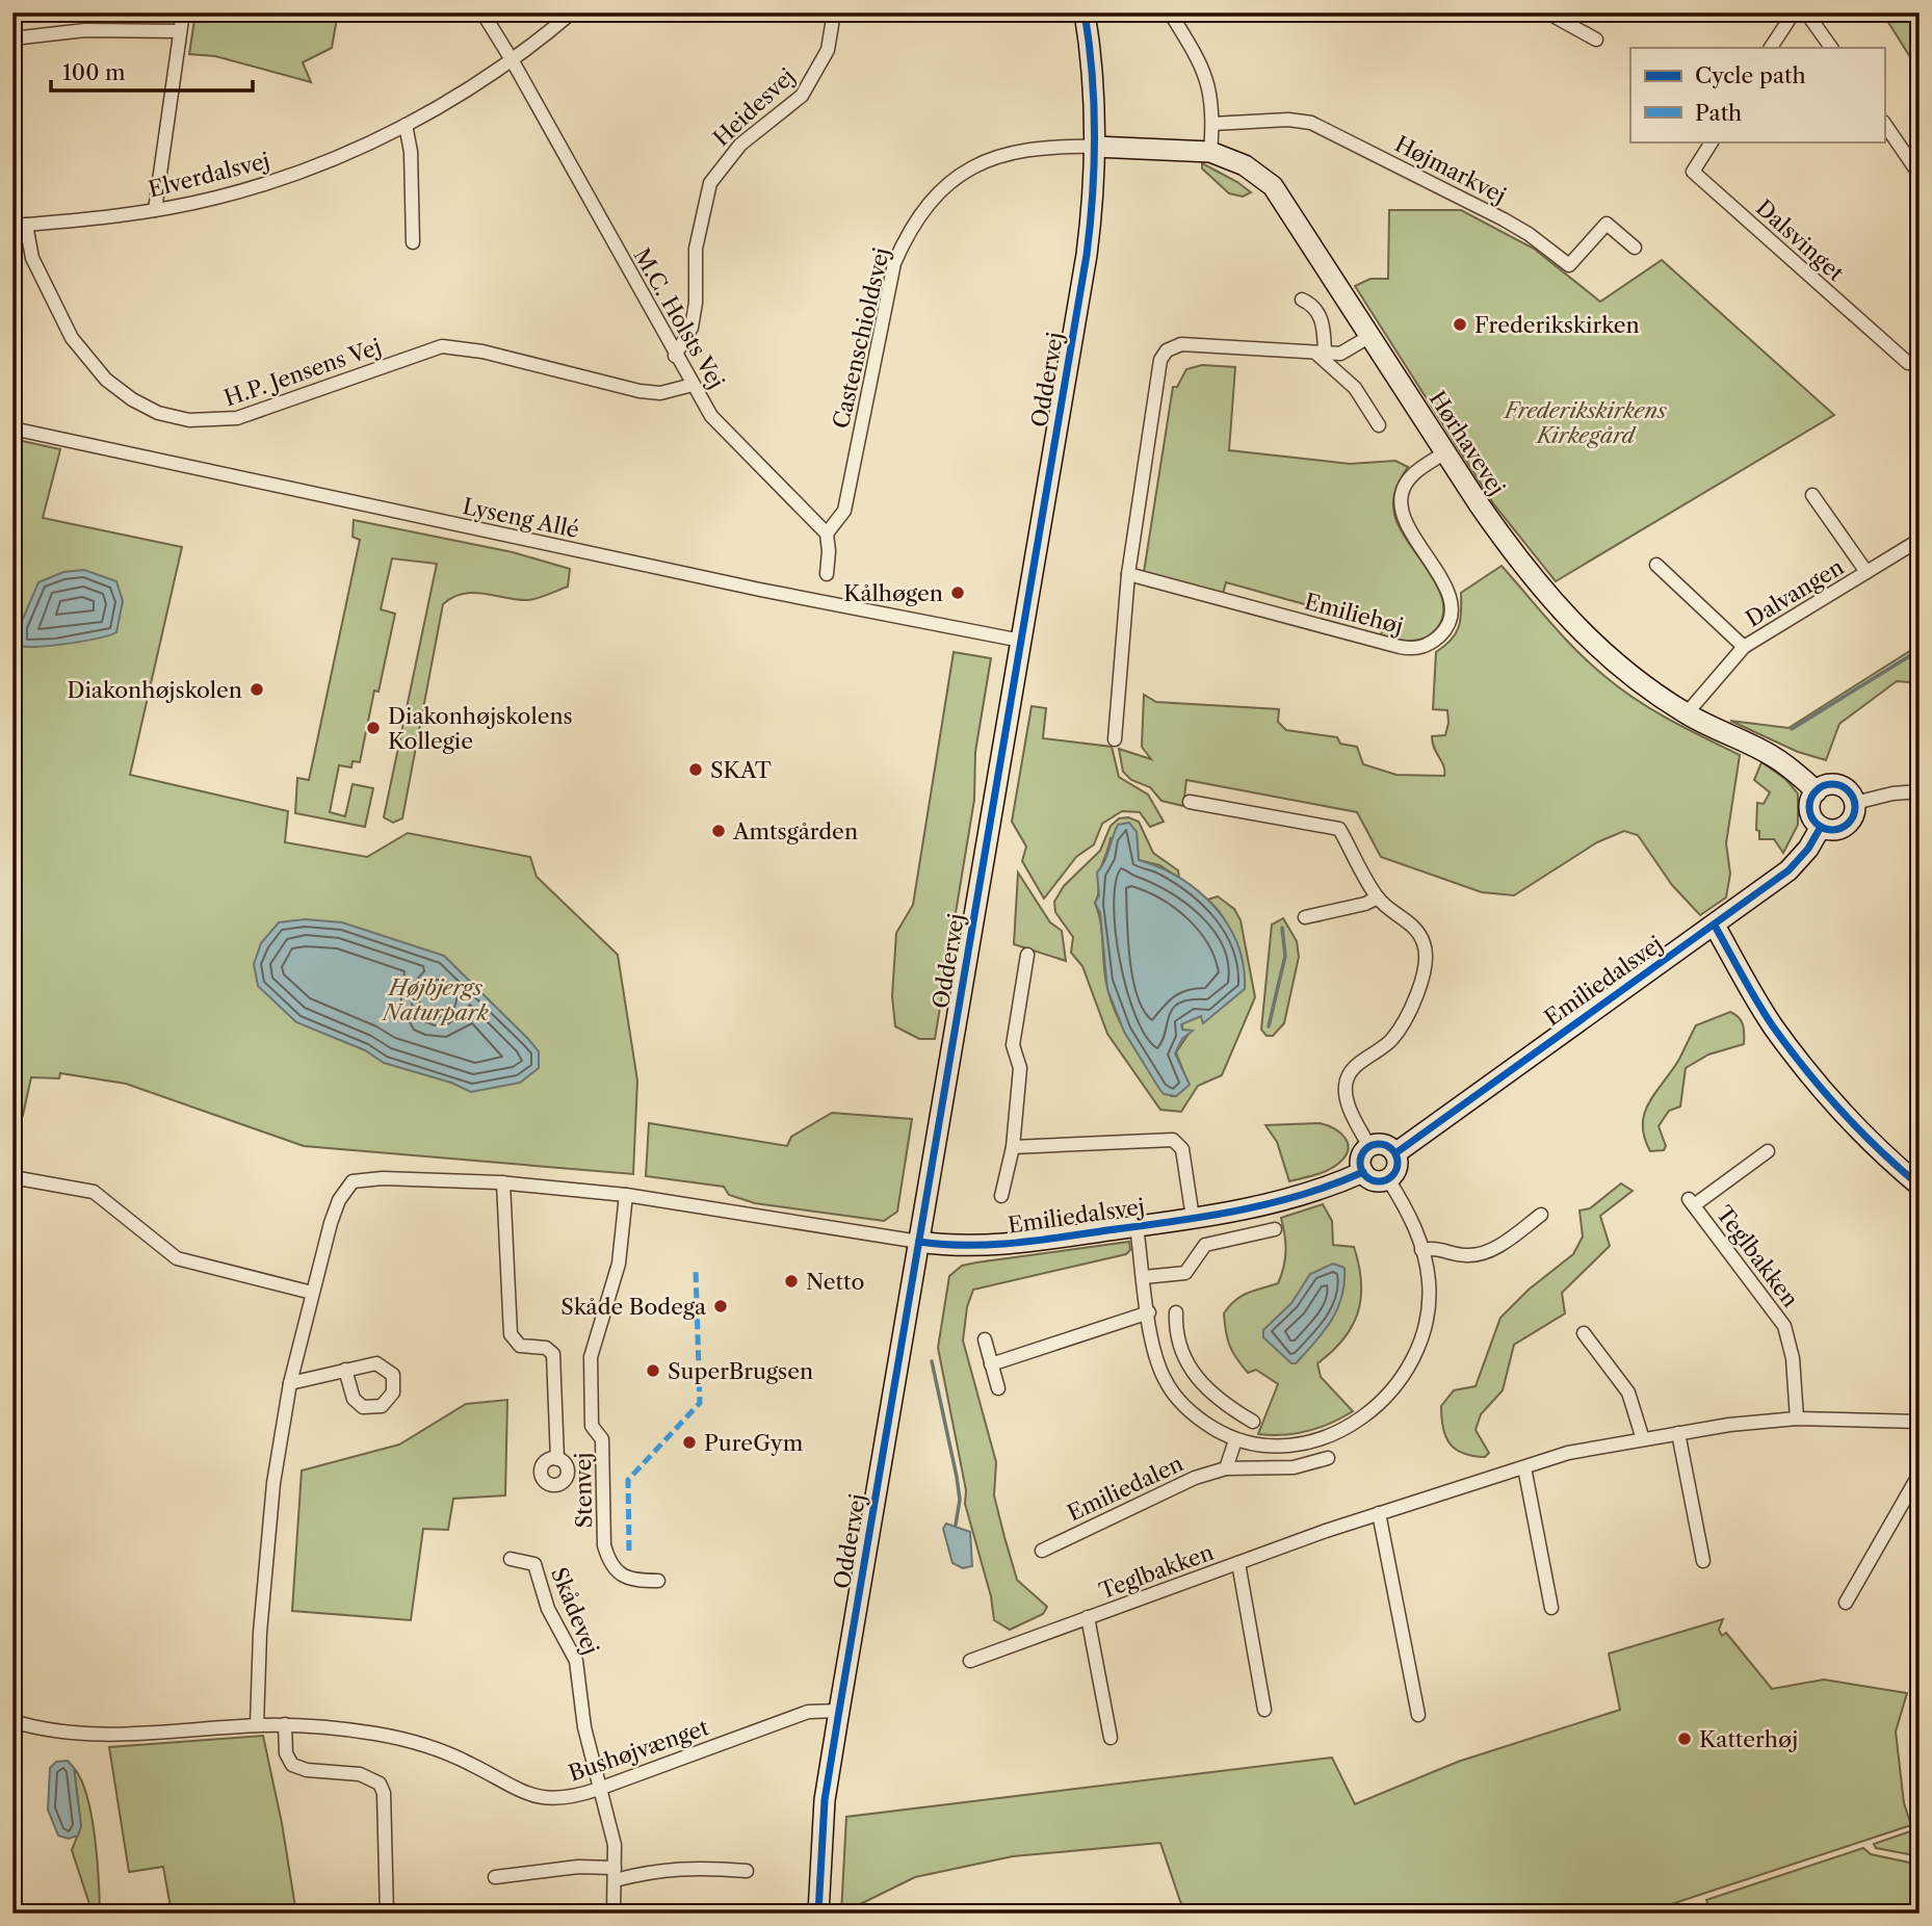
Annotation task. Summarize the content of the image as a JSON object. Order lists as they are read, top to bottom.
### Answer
{
  "streets": {
    "street": [
      "Heidesvej",
      "Højmarkvej",
      "Elverdalsvej",
      "Dalsvinget",
      "M.C. Holsts Vej",
      "Castenschioldsvej",
      "H.P. Jensens Vej",
      "Oddervej",
      "Hørhavevej",
      "Lyseng Allé",
      "Dalvangen",
      "Emiliehøj",
      "Emiliedalsvej",
      "Teglbakken",
      "Emiliedalen",
      "Stenvej",
      "Skådevej",
      "Bushøjvænget"
    ]
  },
  "crossings": [
    ["Heidesvej", "M.C. Holsts Vej"],
    ["Elverdalsvej", "M.C. Holsts Vej"],
    ["Elverdalsvej", "H.P. Jensens Vej"],
    ["M.C. Holsts Vej", "Castenschioldsvej"],
    ["M.C. Holsts Vej", "H.P. Jensens Vej"],
    ["Castenschioldsvej", "Oddervej"],
    ["Castenschioldsvej", "Hørhavevej"],
    ["Oddervej", "Hørhavevej"],
    ["Oddervej", "Lyseng Allé"],
    ["Oddervej", "Emiliedalsvej"],
    ["Oddervej", "Bushøjvænget"],
    ["Hørhavevej", "Dalvangen"],
    ["Hørhavevej", "Emiliehøj"],
    ["Hørhavevej", "Emiliedalsvej"],
    ["Skådevej", "Bushøjvænget"]
  ],
  "parks": ["Frederikskirkens Kirkegård", "Højbjergs Naturpark"],
  "places": [
    "Frederikskirken",
    "Kålhøgen",
    "Diakonhøjskolen",
    "Diakonhøjskolens Kollegie",
    "SKAT",
    "Amtsgården",
    "Netto",
    "Skåde Bodega",
    "SuperBrugsen",
    "PureGym",
    "Katterhøj"
  ],
  "legend": ["Cycle path", "Path"],
  "scale_bar": "100 m"
}
